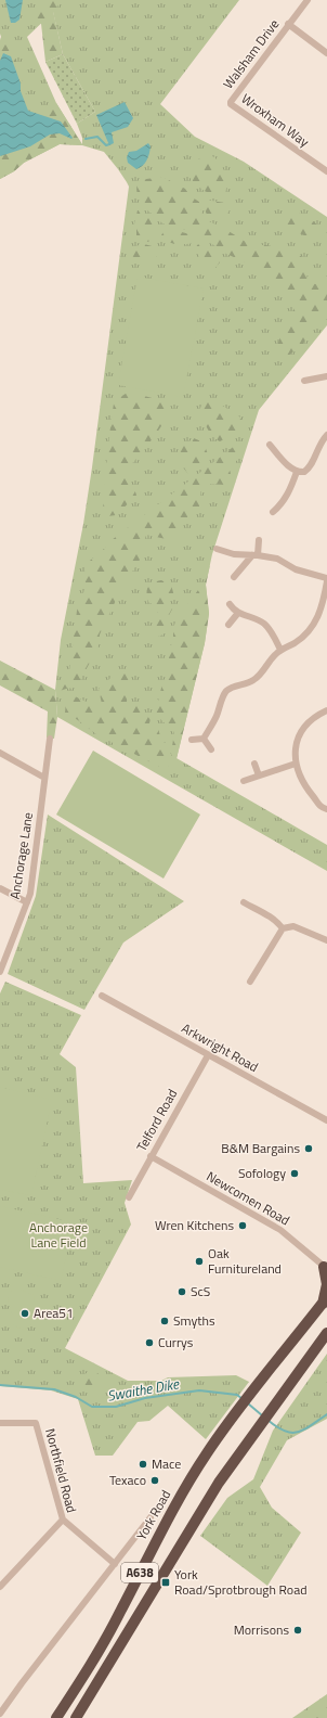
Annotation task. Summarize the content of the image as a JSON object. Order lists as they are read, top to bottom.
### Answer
{
  "streets": {
    "highway": ["York Road", "A638"],
    "street": [
      "Walsham Drive",
      "Wroxham Way",
      "Anchorage Lane",
      "Arkwright Road",
      "Telford Road",
      "Newcomen Road",
      "Northfield Road"
    ]
  },
  "crossings": [
    ["Walsham Drive", "Wroxham Way"],
    ["Arkwright Road", "Telford Road"],
    ["Telford Road", "Newcomen Road"]
  ],
  "water": ["Swaithe Dike"],
  "parks": ["Anchorage Lane Field"],
  "places": {
    "other": [
      "B&M Bargains",
      "Sofology",
      "Wren Kitchens",
      "Oak Furnitureland",
      "ScS",
      "Area51",
      "Smyths",
      "Currys",
      "Mace",
      "Texaco",
      "Morrisons"
    ],
    "transit": ["York Road/Sprotbrough Road"]
  }
}
